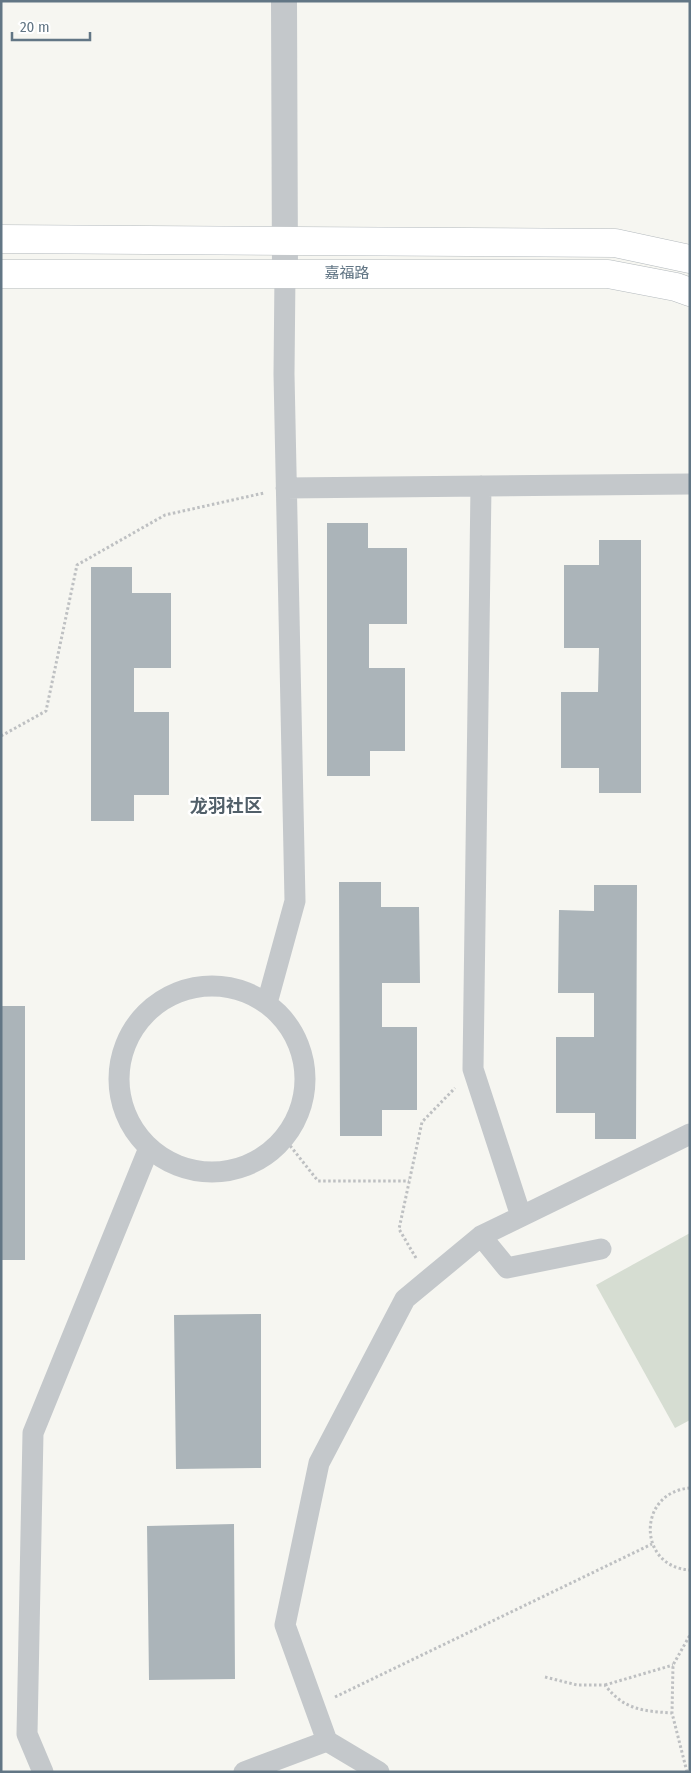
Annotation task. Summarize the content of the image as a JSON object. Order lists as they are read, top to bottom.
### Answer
{
  "streets": {
    "main road": ["嘉福路"]
  },
  "districts": ["龙羽社区"],
  "scale_bar": "20 m"
}
